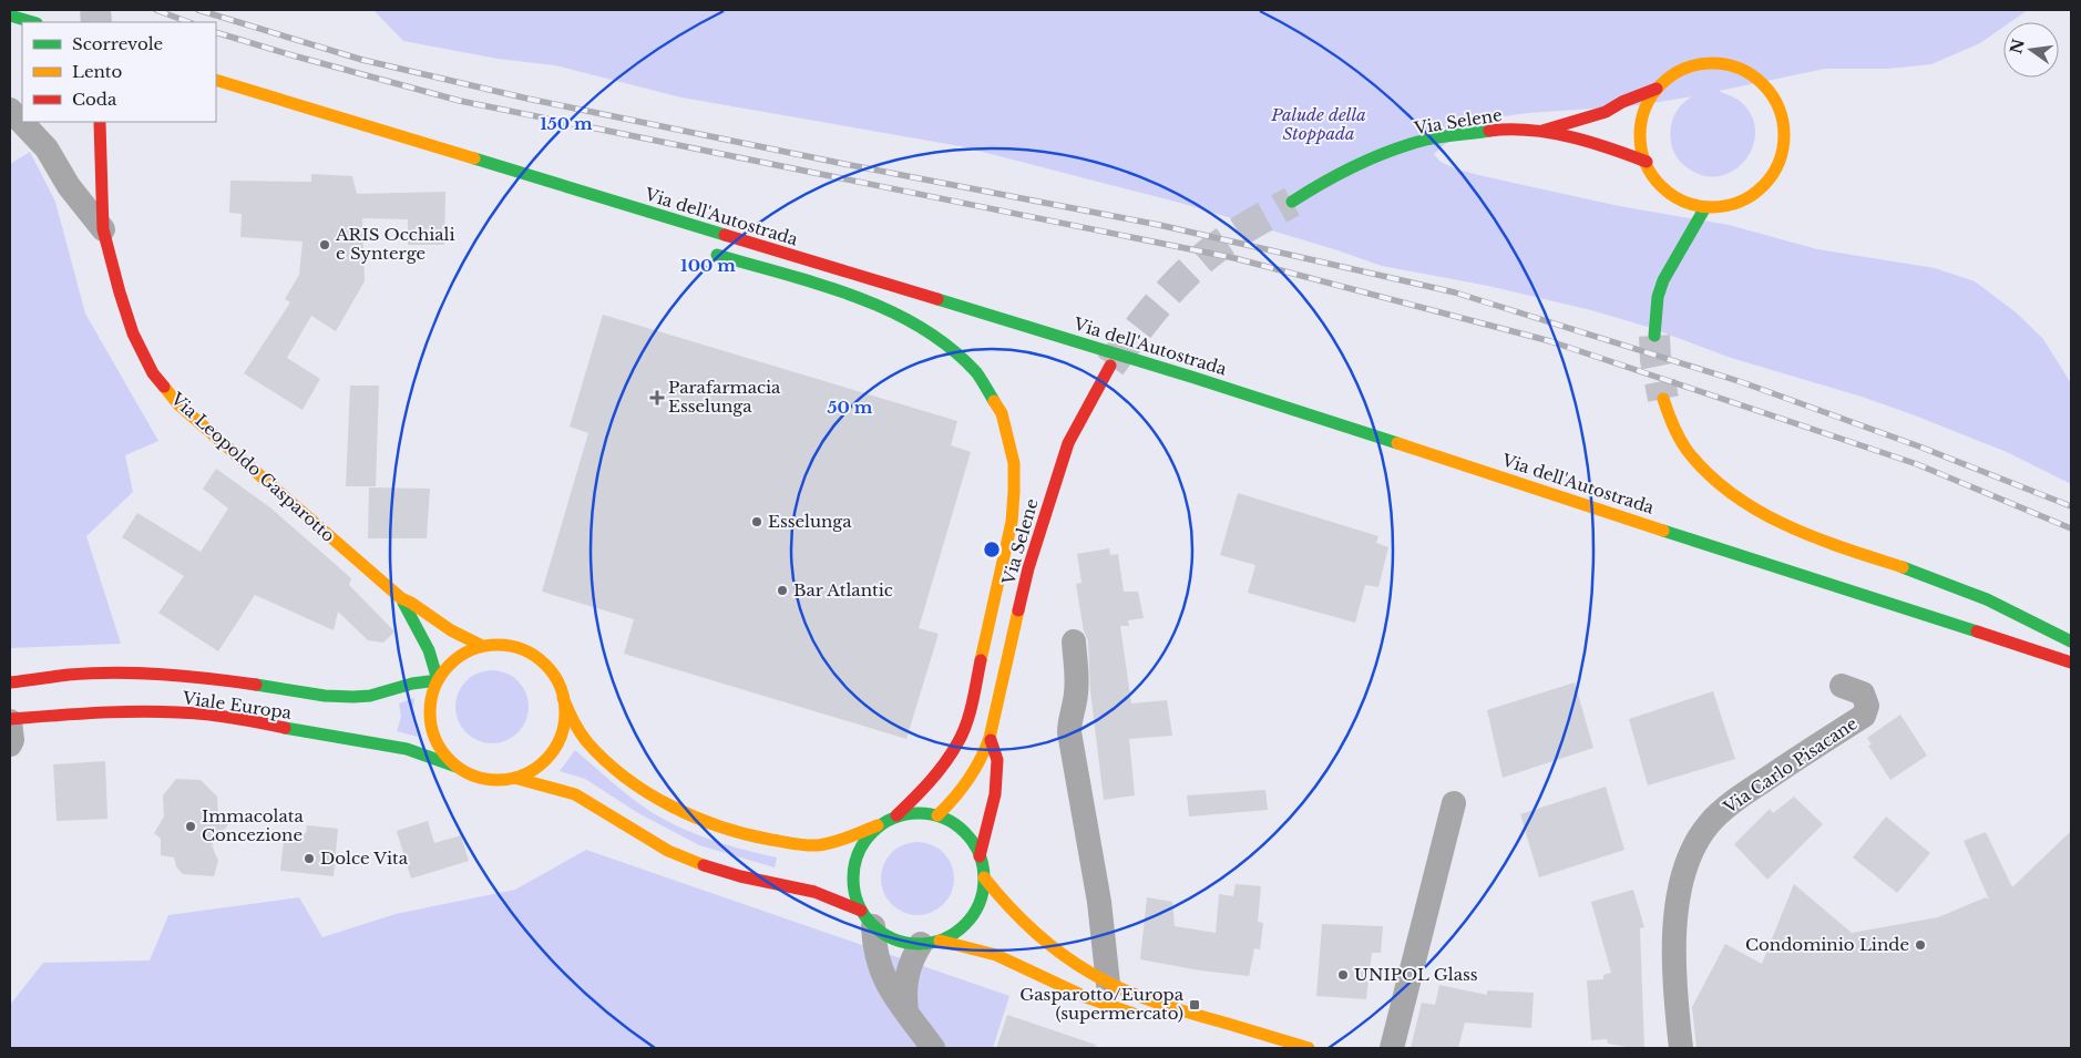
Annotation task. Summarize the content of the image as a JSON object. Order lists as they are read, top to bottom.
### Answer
{
  "streets": {
    "main road": [
      "Via Selene",
      "Via dell'Autostrada",
      "Via Leopoldo Gasparotto",
      "Viale Europa"
    ],
    "street": ["Via Carlo Pisacane"]
  },
  "crossings": [
    ["Via Selene", "Via Leopoldo Gasparotto"],
    ["Via Leopoldo Gasparotto", "Viale Europa"]
  ],
  "parks": ["Palude della Stoppada"],
  "places": {
    "other": [
      "ARIS Occhiali e Synterge",
      "Esselunga",
      "Bar Atlantic",
      "Immacolata Concezione",
      "Dolce Vita",
      "Condominio Linde",
      "UNIPOL Glass"
    ],
    "health": ["Parafarmacia Esselunga"],
    "transit": ["Gasparotto/Europa (supermercato)"]
  },
  "legend": ["Scorrevole", "Lento", "Coda"],
  "north": "left",
  "rings": ["150 m", "100 m", "50 m"]
}
